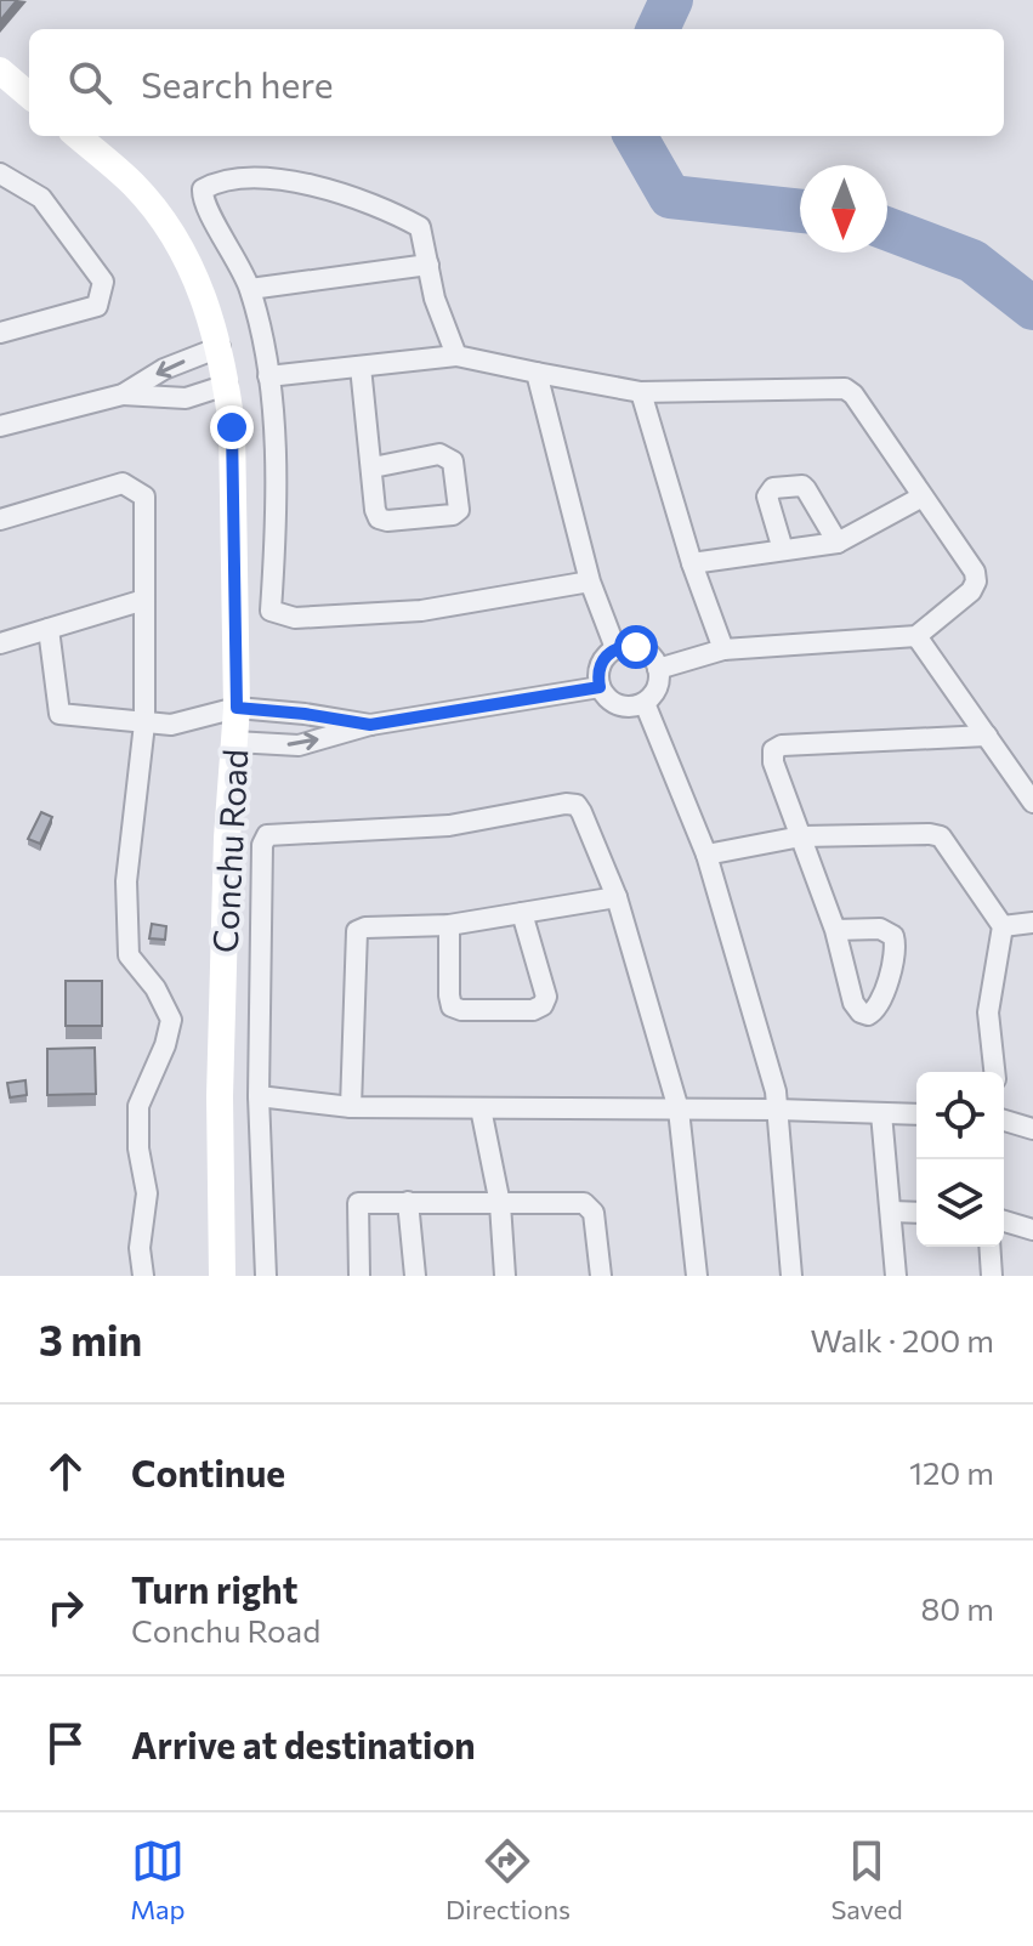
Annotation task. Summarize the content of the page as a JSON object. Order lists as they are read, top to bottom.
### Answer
{
  "streets": {
    "main road": ["Conchu Road"]
  },
  "north": "bottom",
  "page": {
    "search": "Search here",
    "heading": ["3 min", "Walk · 200 m"],
    "list": [
      ["Continue", "120 m"],
      ["Turn right", "Conchu Road", "80 m"],
      "Arrive at destination"
    ],
    "nav": ["Map", "Directions", "Saved"]
  }
}
